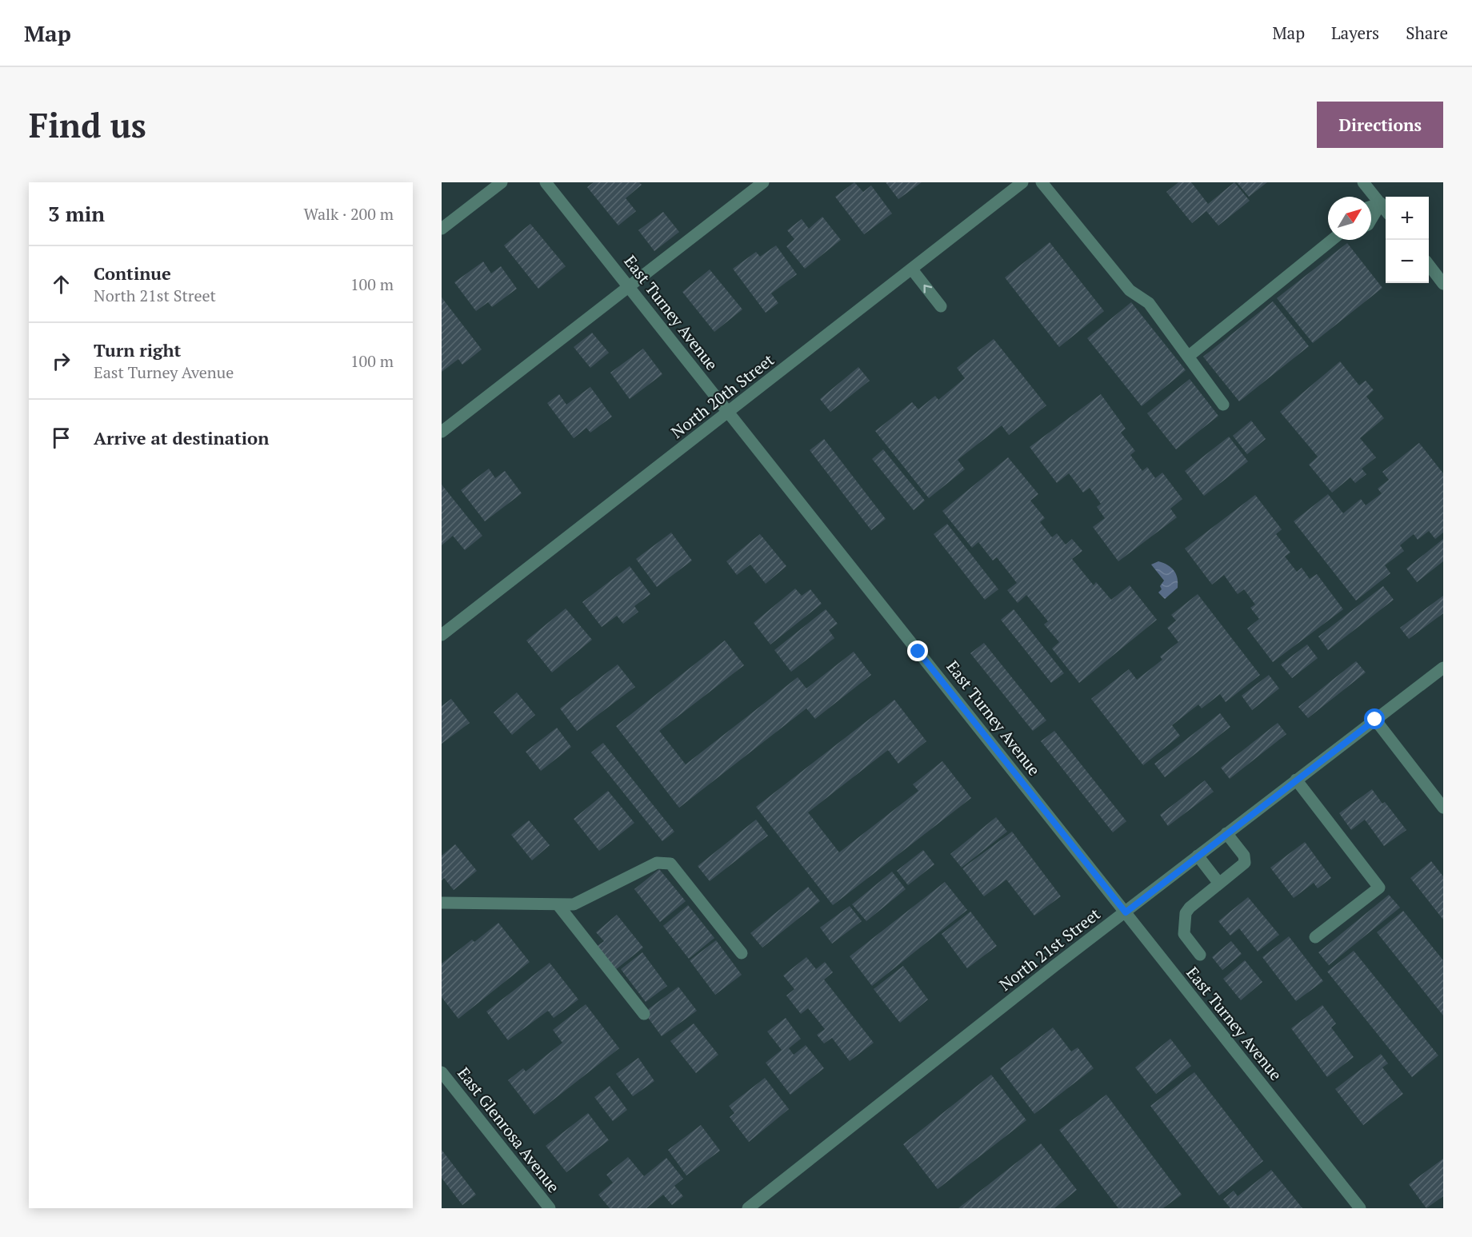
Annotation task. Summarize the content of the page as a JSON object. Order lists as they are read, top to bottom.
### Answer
{
  "streets": {
    "street": [
      "East Turney Avenue",
      "North 20th Street",
      "North 21st Street",
      "East Glenrosa Avenue"
    ]
  },
  "crossings": [
    ["East Turney Avenue", "North 20th Street"],
    ["East Turney Avenue", "North 21st Street"]
  ],
  "north": "top right",
  "page": {
    "header": "Map",
    "nav": ["Map", "Layers", "Share"],
    "buttons": "Directions",
    "title": "Find us",
    "heading": ["3 min", "Walk · 200 m"],
    "map_buttons": ["+", "−"],
    "list": [
      ["Continue", "North 21st Street", "100 m"],
      ["Turn right", "East Turney Avenue", "100 m"],
      "Arrive at destination"
    ]
  }
}
